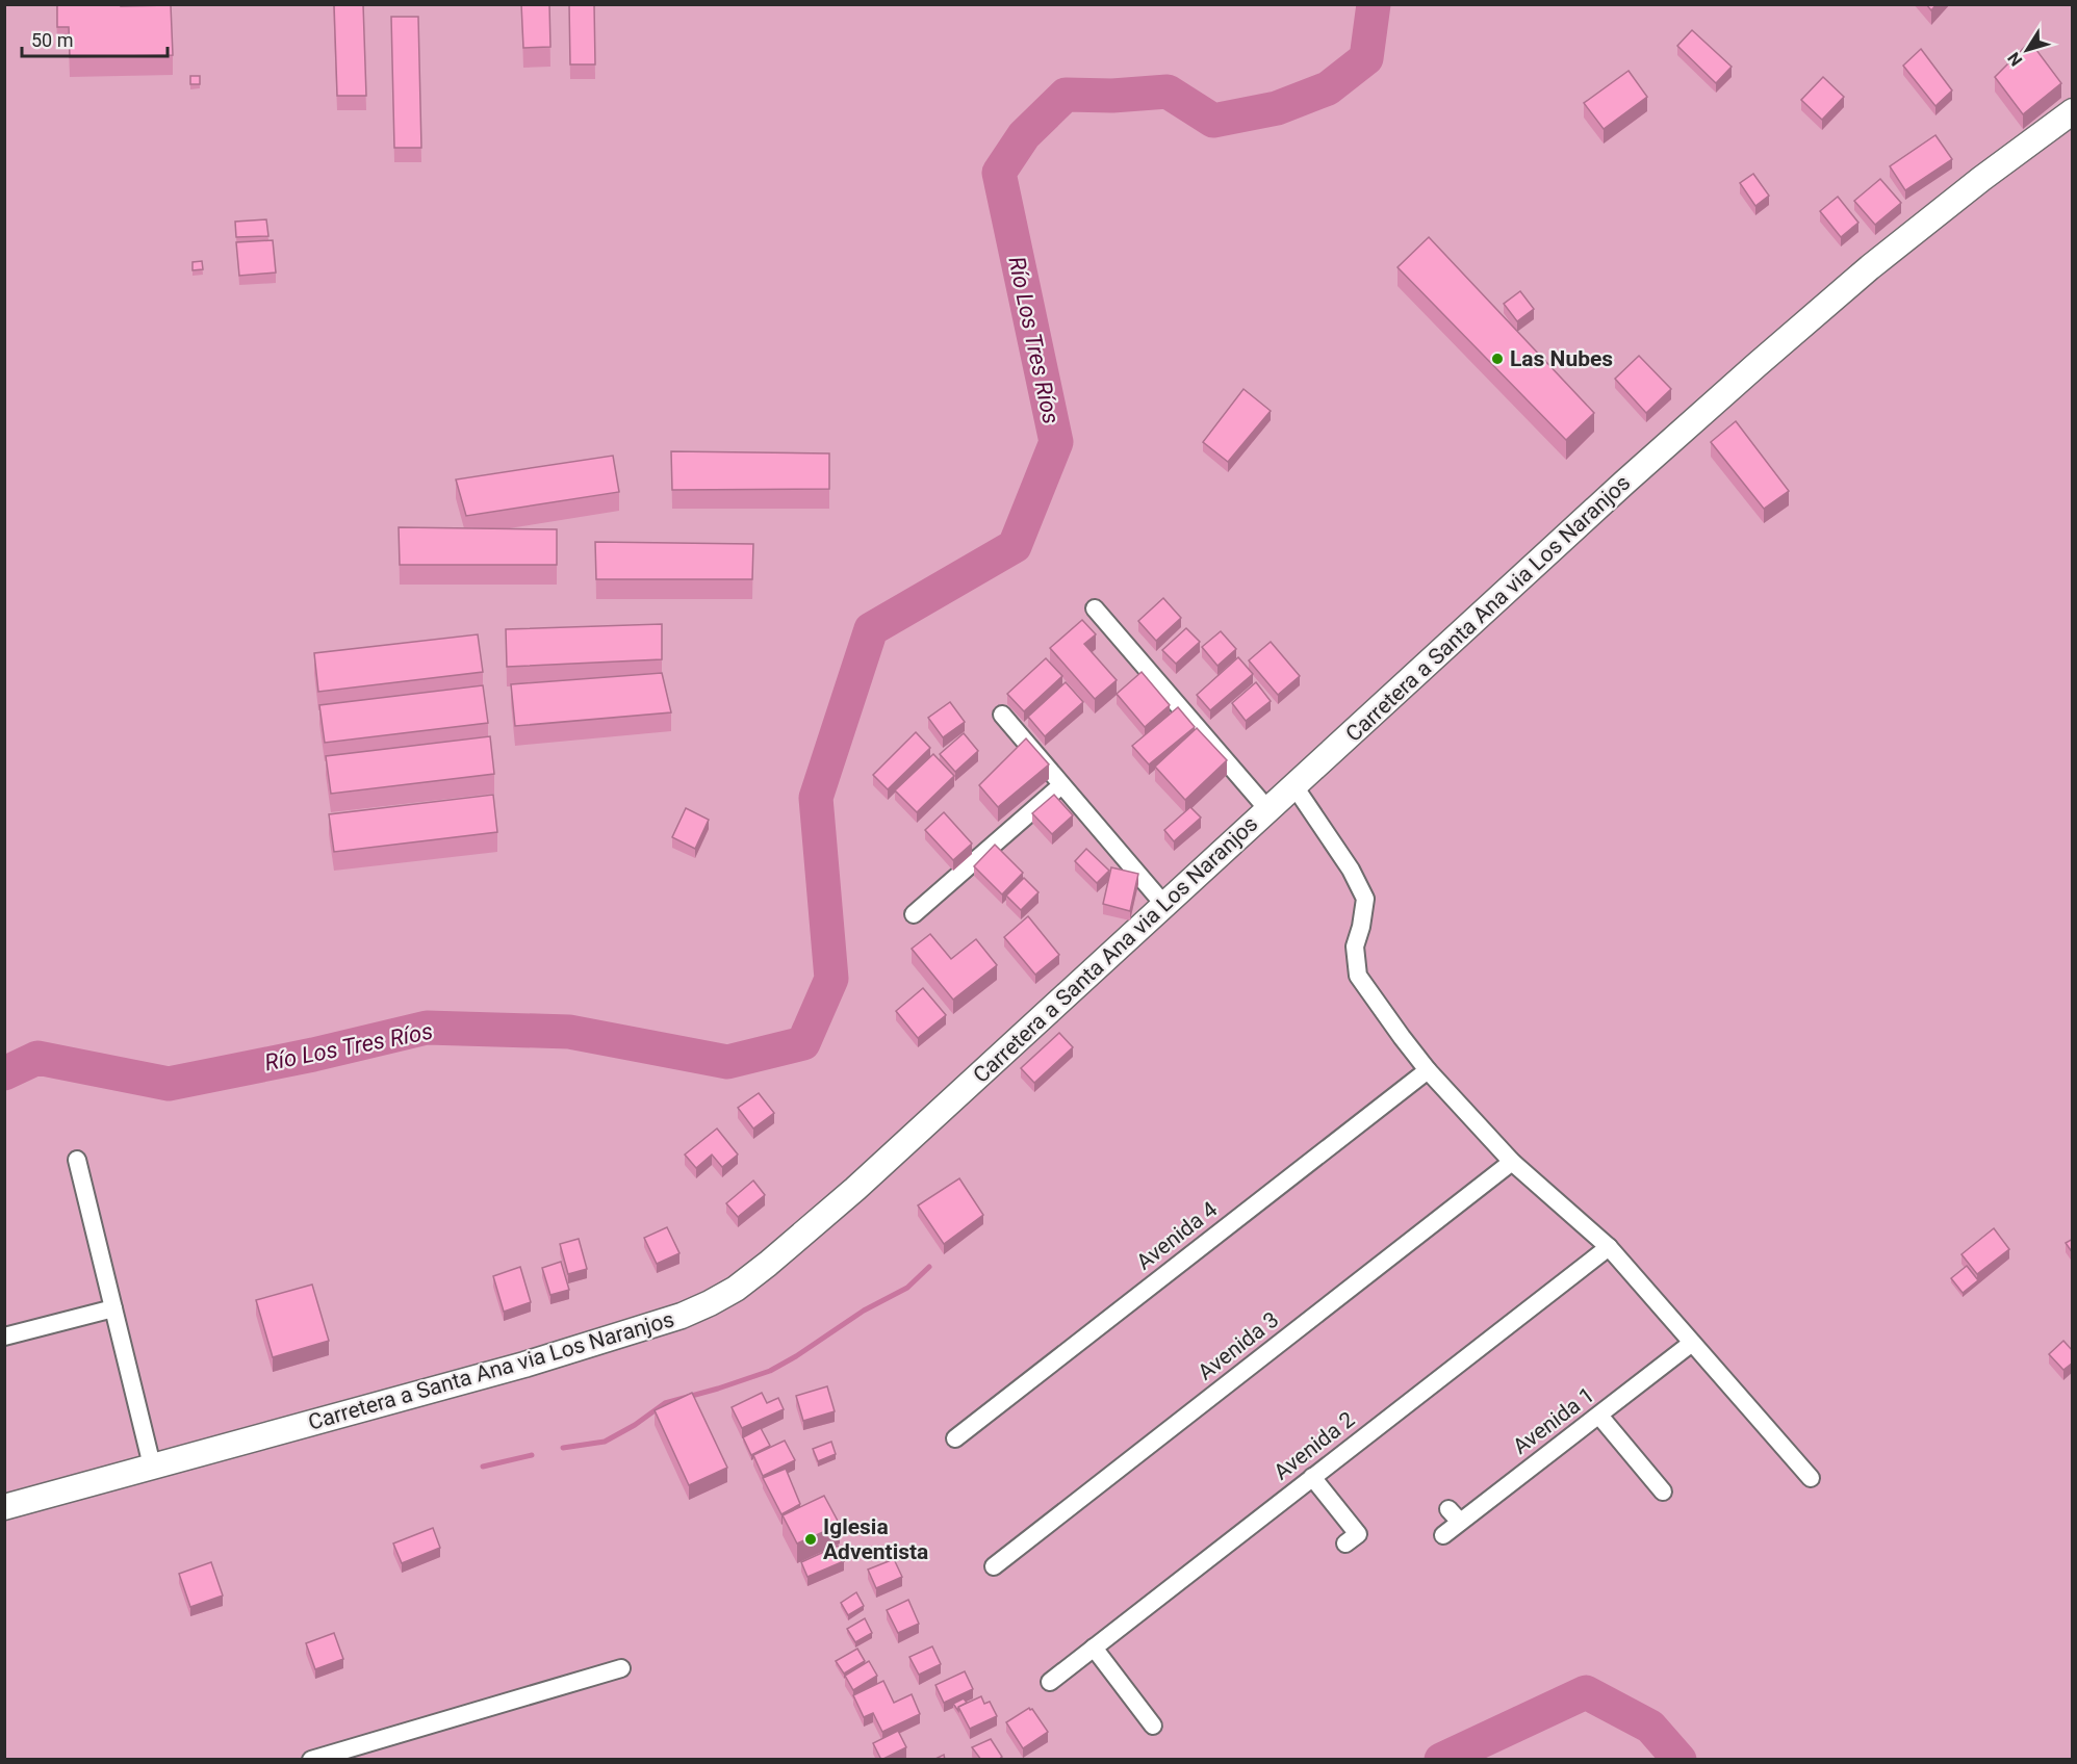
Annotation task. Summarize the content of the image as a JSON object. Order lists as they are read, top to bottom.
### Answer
{
  "streets": {
    "main road": ["Carretera a Santa Ana via Los Naranjos"],
    "street": [
      "Avenida 4",
      "Avenida 3",
      "Avenida 1",
      "Avenida 2"
    ]
  },
  "water": ["Río Los Tres Ríos"],
  "places": ["Las Nubes", "Iglesia Adventista"],
  "scale_bar": "50 m",
  "north": "bottom left"
}
